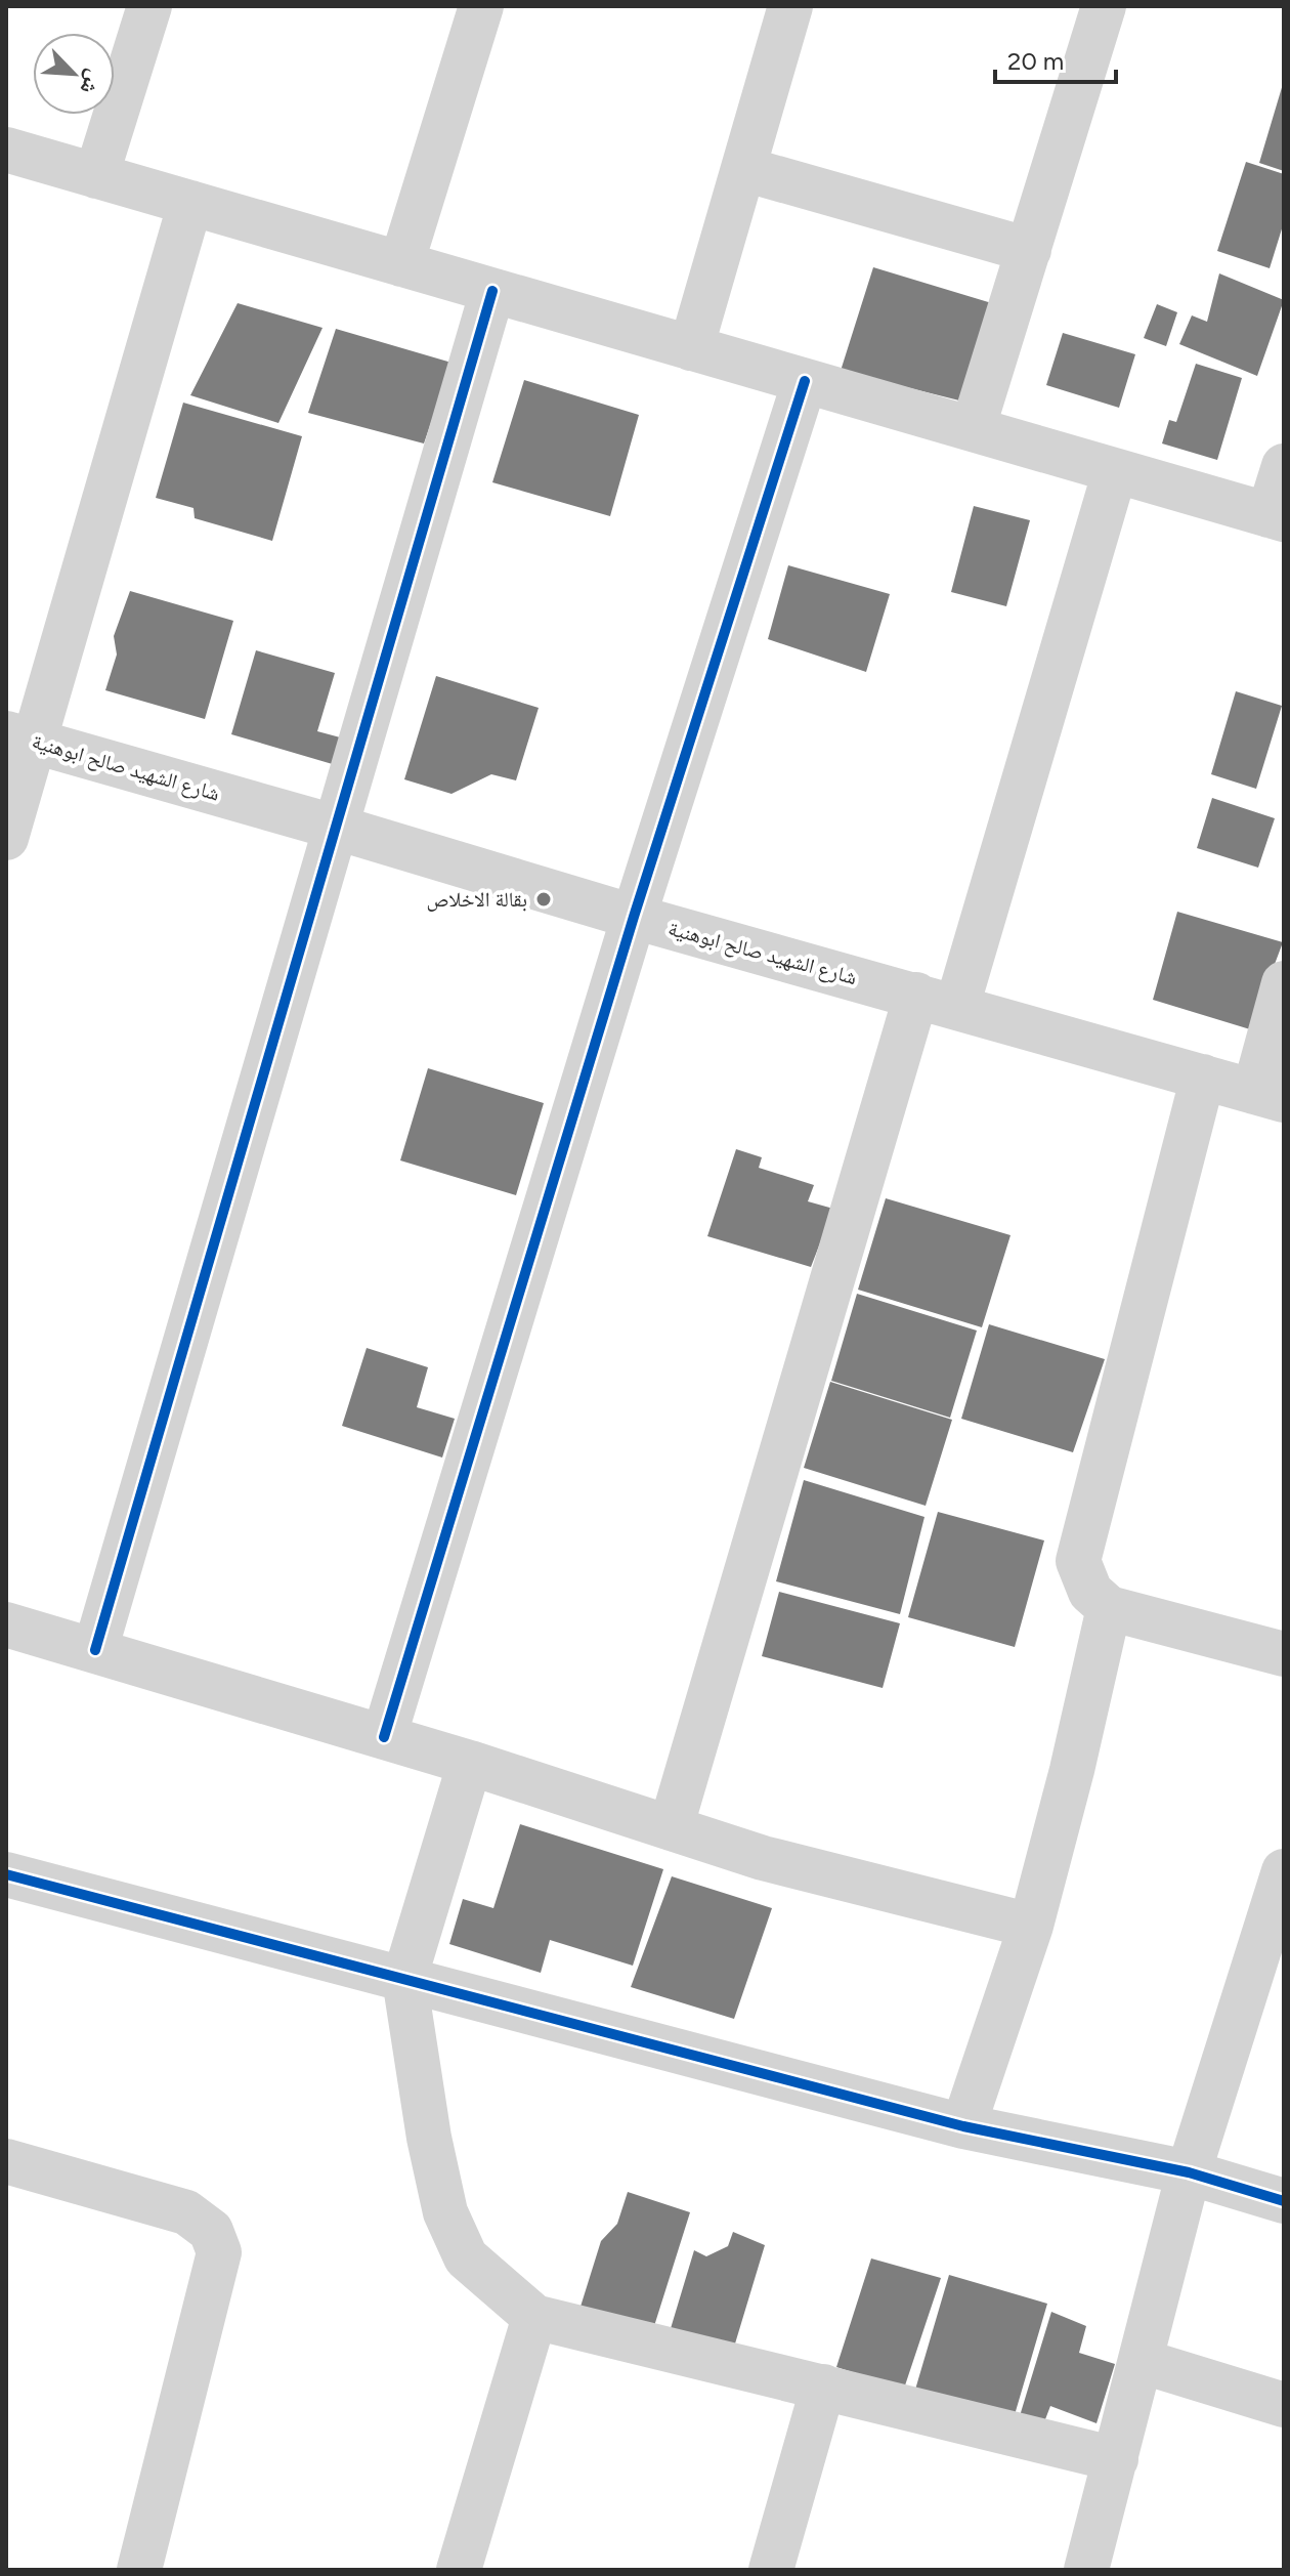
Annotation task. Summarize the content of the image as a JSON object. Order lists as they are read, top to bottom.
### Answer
{
  "streets": {
    "street": ["شارع الشهيد صالح ابوهنية"]
  },
  "places": ["بقالة الاخلاص"],
  "scale_bar": "20 m",
  "north": "bottom right"
}
